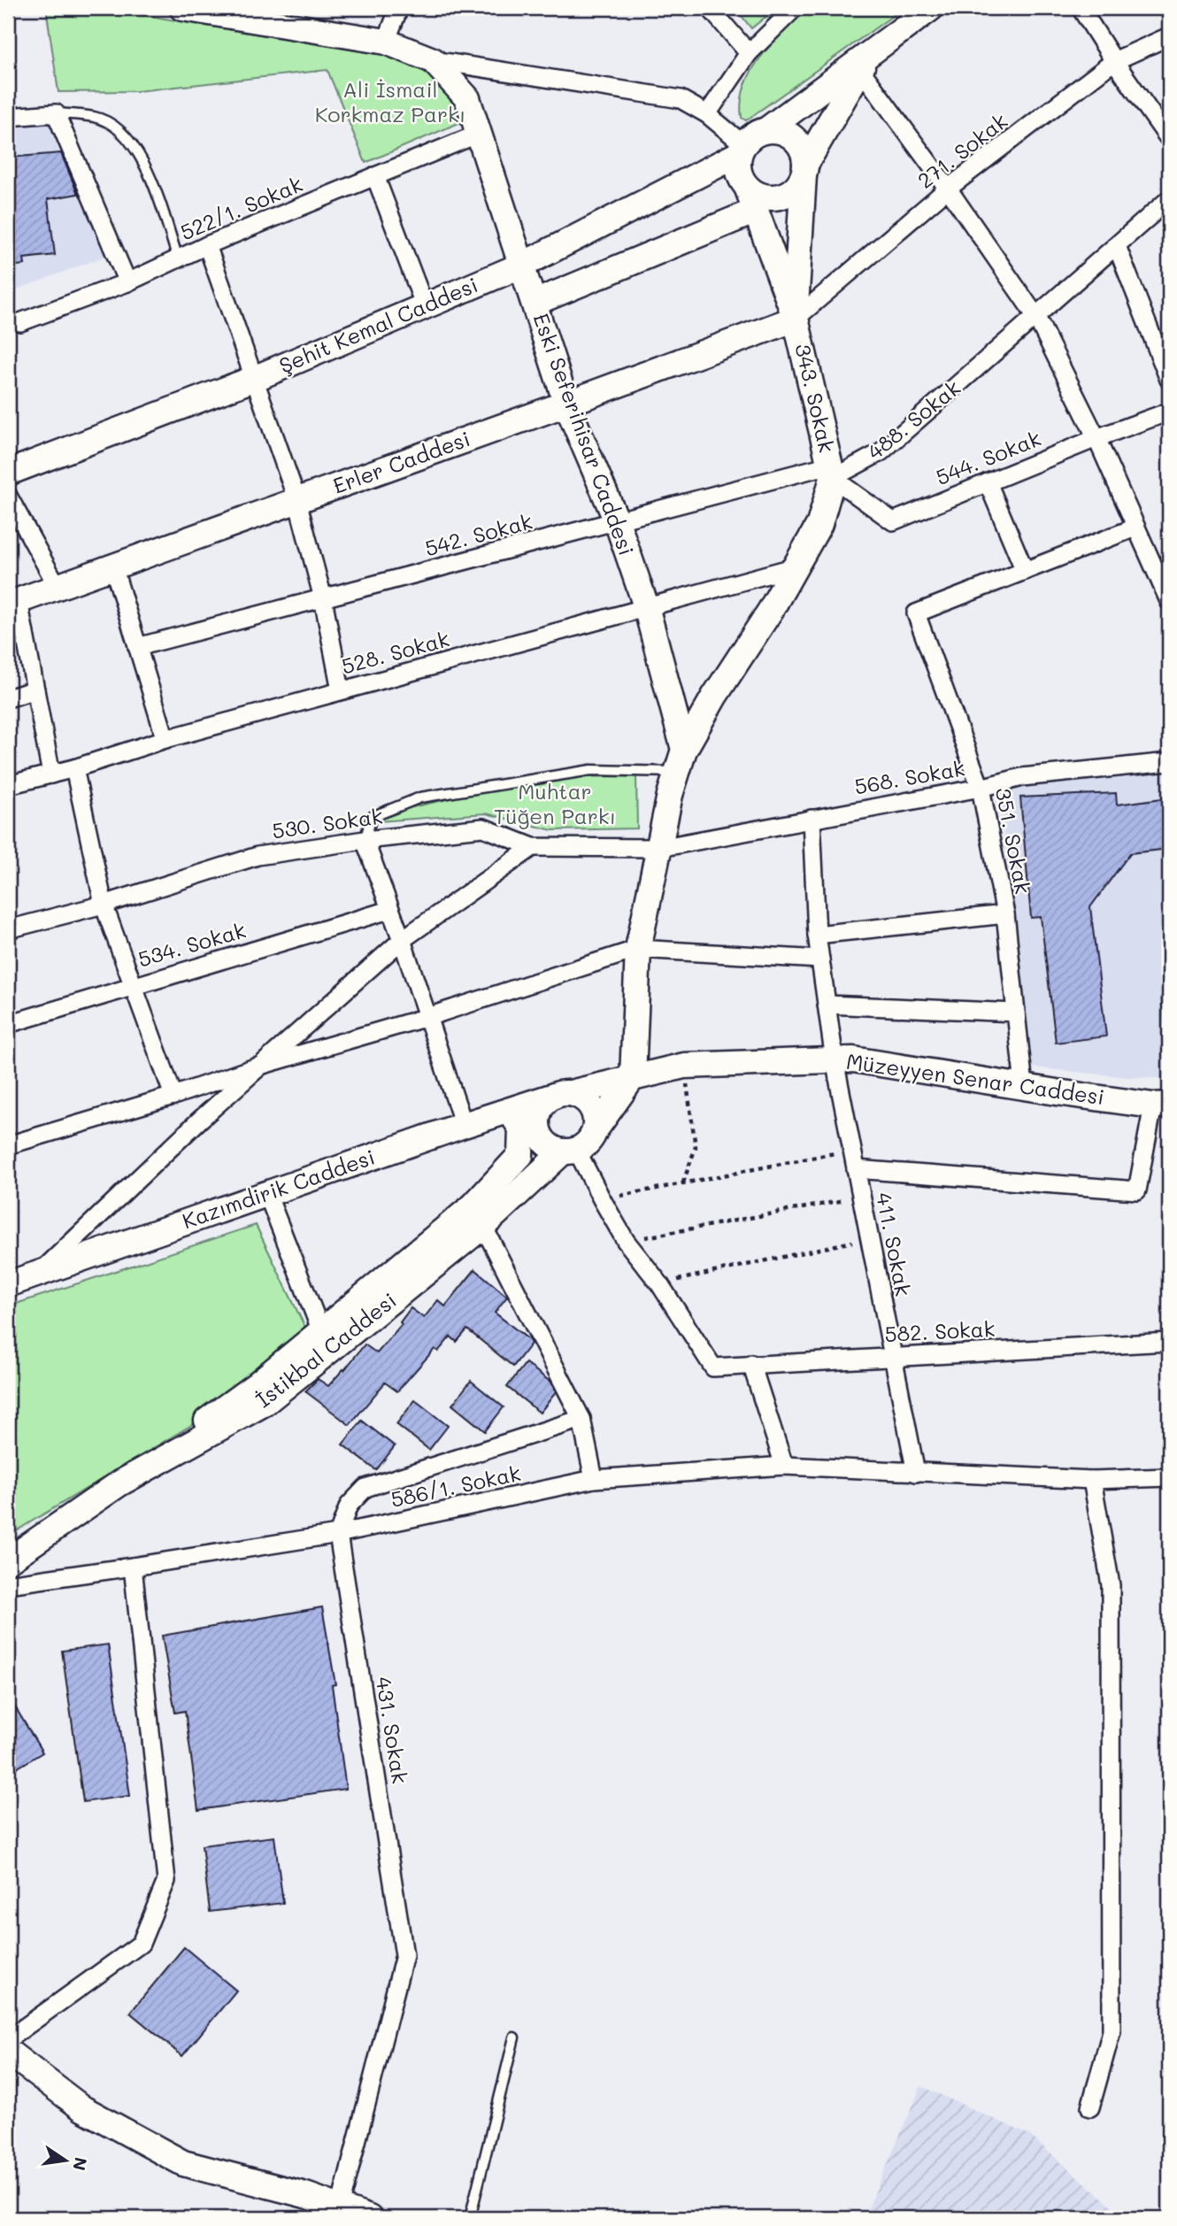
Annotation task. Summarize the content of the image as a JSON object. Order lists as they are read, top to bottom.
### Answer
{
  "streets": {
    "main road": [
      "Şehit Kemal Caddesi",
      "343. Sokak",
      "Eski Seferihisar Caddesi",
      "Erler Caddesi",
      "Müzeyyen Senar Caddesi",
      "Kazımdirik Caddesi",
      "İstikbal Caddesi"
    ],
    "street": [
      "271. Sokak",
      "522/1. Sokak",
      "488. Sokak",
      "544. Sokak",
      "542. Sokak",
      "528. Sokak",
      "568. Sokak",
      "530. Sokak",
      "351. Sokak",
      "534. Sokak",
      "411. Sokak",
      "582. Sokak",
      "586/1. Sokak",
      "431. Sokak"
    ]
  },
  "crossings": [
    ["271. Sokak", "343. Sokak"],
    ["271. Sokak", "Erler Caddesi"],
    ["522/1. Sokak", "Eski Seferihisar Caddesi"],
    ["Şehit Kemal Caddesi", "Eski Seferihisar Caddesi"],
    ["343. Sokak", "488. Sokak"],
    ["343. Sokak", "544. Sokak"],
    ["343. Sokak", "Erler Caddesi"],
    ["343. Sokak", "542. Sokak"],
    ["488. Sokak", "544. Sokak"],
    ["488. Sokak", "542. Sokak"],
    ["Eski Seferihisar Caddesi", "Erler Caddesi"],
    ["Eski Seferihisar Caddesi", "542. Sokak"],
    ["Eski Seferihisar Caddesi", "528. Sokak"],
    ["544. Sokak", "542. Sokak"],
    ["568. Sokak", "530. Sokak"],
    ["568. Sokak", "351. Sokak"],
    ["568. Sokak", "411. Sokak"],
    ["351. Sokak", "Müzeyyen Senar Caddesi"],
    ["Müzeyyen Senar Caddesi", "Kazımdirik Caddesi"],
    ["Müzeyyen Senar Caddesi", "411. Sokak"],
    ["Müzeyyen Senar Caddesi", "İstikbal Caddesi"],
    ["Kazımdirik Caddesi", "İstikbal Caddesi"],
    ["411. Sokak", "582. Sokak"],
    ["411. Sokak", "586/1. Sokak"],
    ["586/1. Sokak", "431. Sokak"]
  ],
  "parks": ["Ali İsmail Korkmaz Parkı", "Muhtar Tüğen Parkı"],
  "north": "right"
}
